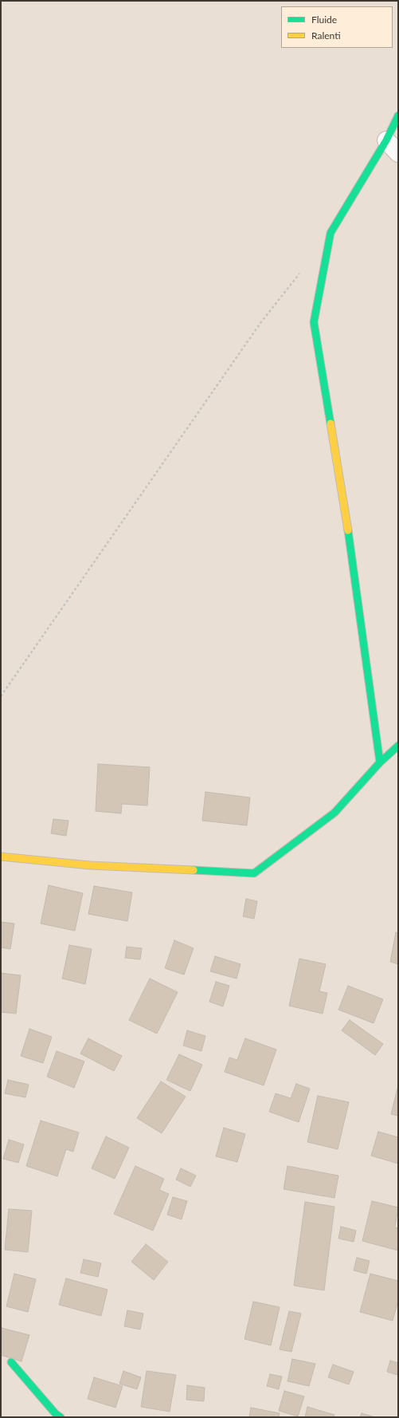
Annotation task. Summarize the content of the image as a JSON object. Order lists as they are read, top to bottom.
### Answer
{
  "legend": ["Fluide", "Ralenti"]
}
